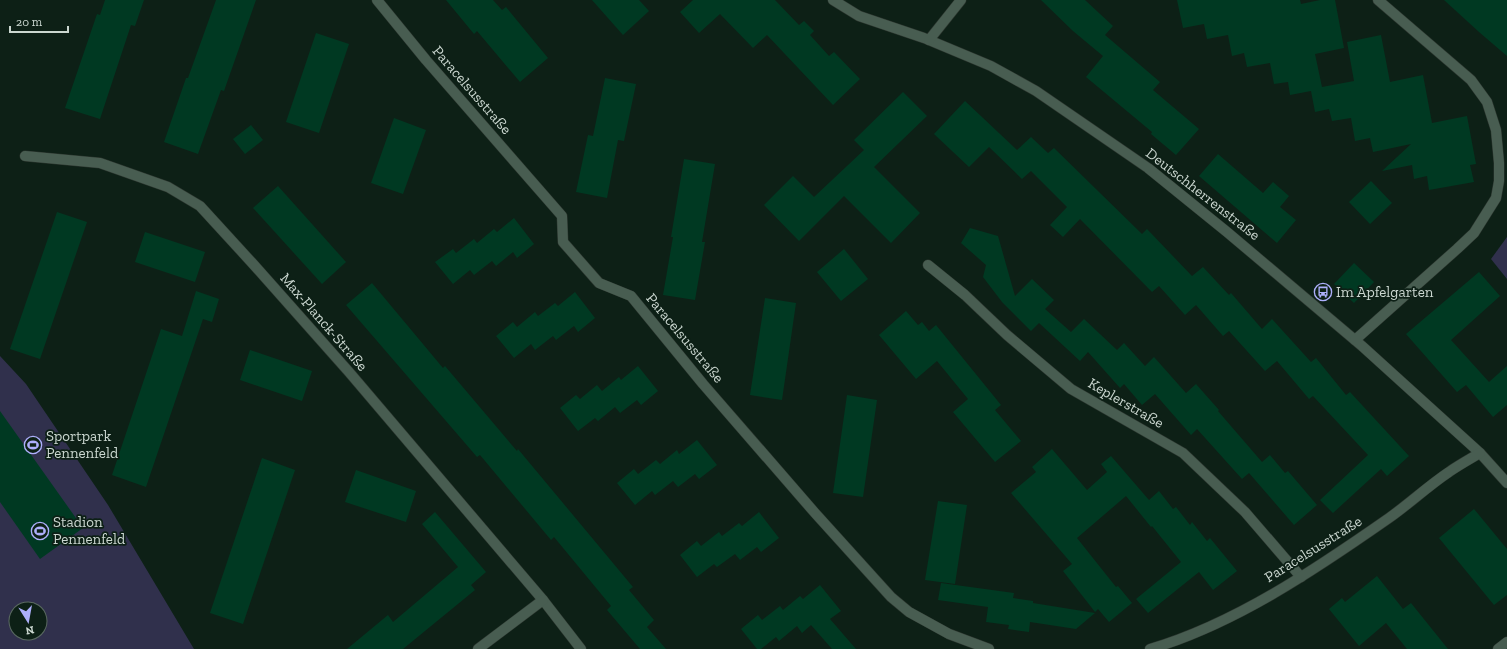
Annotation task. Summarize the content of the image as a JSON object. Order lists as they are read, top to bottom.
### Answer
{
  "streets": {
    "street": [
      "Paracelsusstraße",
      "Deutschherrenstraße",
      "Max-Planck-Straße",
      "Keplerstraße"
    ]
  },
  "crossings": [
    ["Paracelsusstraße", "Deutschherrenstraße"],
    ["Paracelsusstraße", "Keplerstraße"]
  ],
  "places": {
    "bus stop": ["Im Apfelgarten"],
    "sports": ["Sportpark Pennenfeld", "Stadion Pennenfeld"]
  },
  "scale_bar": "20 m",
  "north": "bottom"
}
